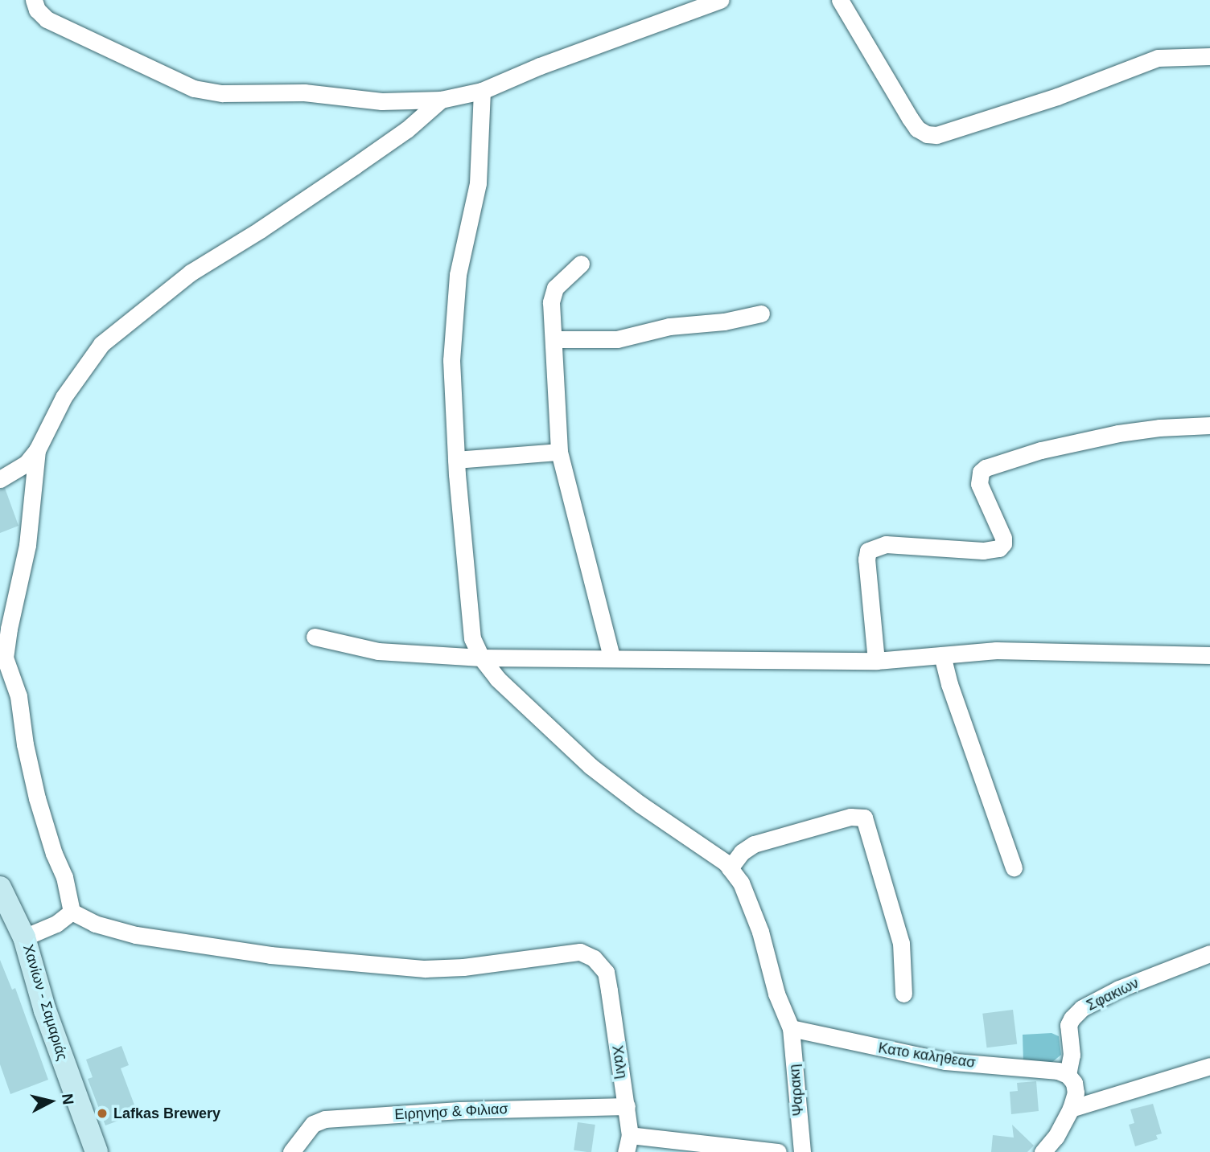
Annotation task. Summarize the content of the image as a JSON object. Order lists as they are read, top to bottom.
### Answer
{
  "streets": {
    "main road": ["Χανίων - Σαμαριάς"],
    "street": [
      "Σφακιων",
      "Κατο καληθεασ",
      "Χαλη",
      "Ψαρακη",
      "Ειρηνησ & Φιλιασ"
    ]
  },
  "crossings": [
    ["Σφακιων", "Κατο καληθεασ"],
    ["Κατο καληθεασ", "Ψαρακη"],
    ["Χαλη", "Ειρηνησ & Φιλιασ"]
  ],
  "places": ["Lafkas Brewery"],
  "north": "right"
}
